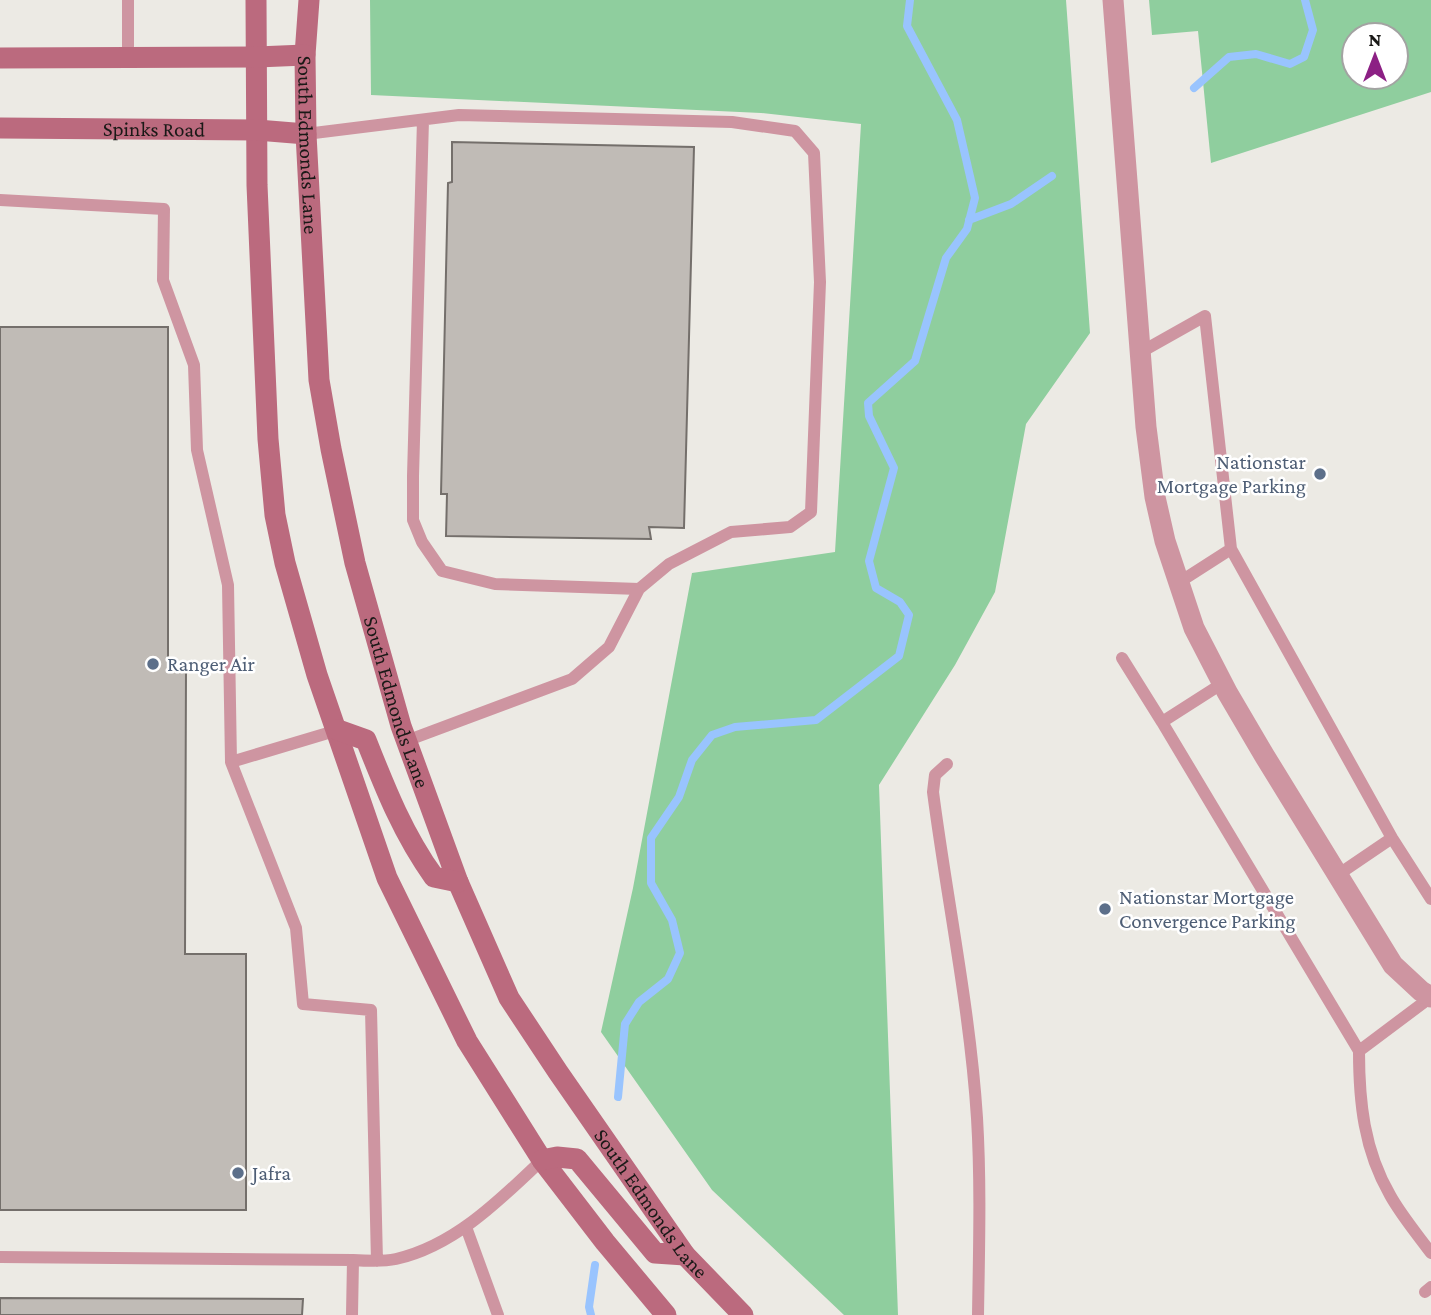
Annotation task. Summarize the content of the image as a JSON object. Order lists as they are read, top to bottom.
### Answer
{
  "streets": {
    "main road": ["Spinks Road", "South Edmonds Lane"]
  },
  "crossings": [
    ["Spinks Road", "South Edmonds Lane"]
  ],
  "places": [
    "Nationstar Mortgage Parking",
    "Ranger Air",
    "Nationstar Mortgage Convergence Parking",
    "Jafra"
  ],
  "north": "top"
}
